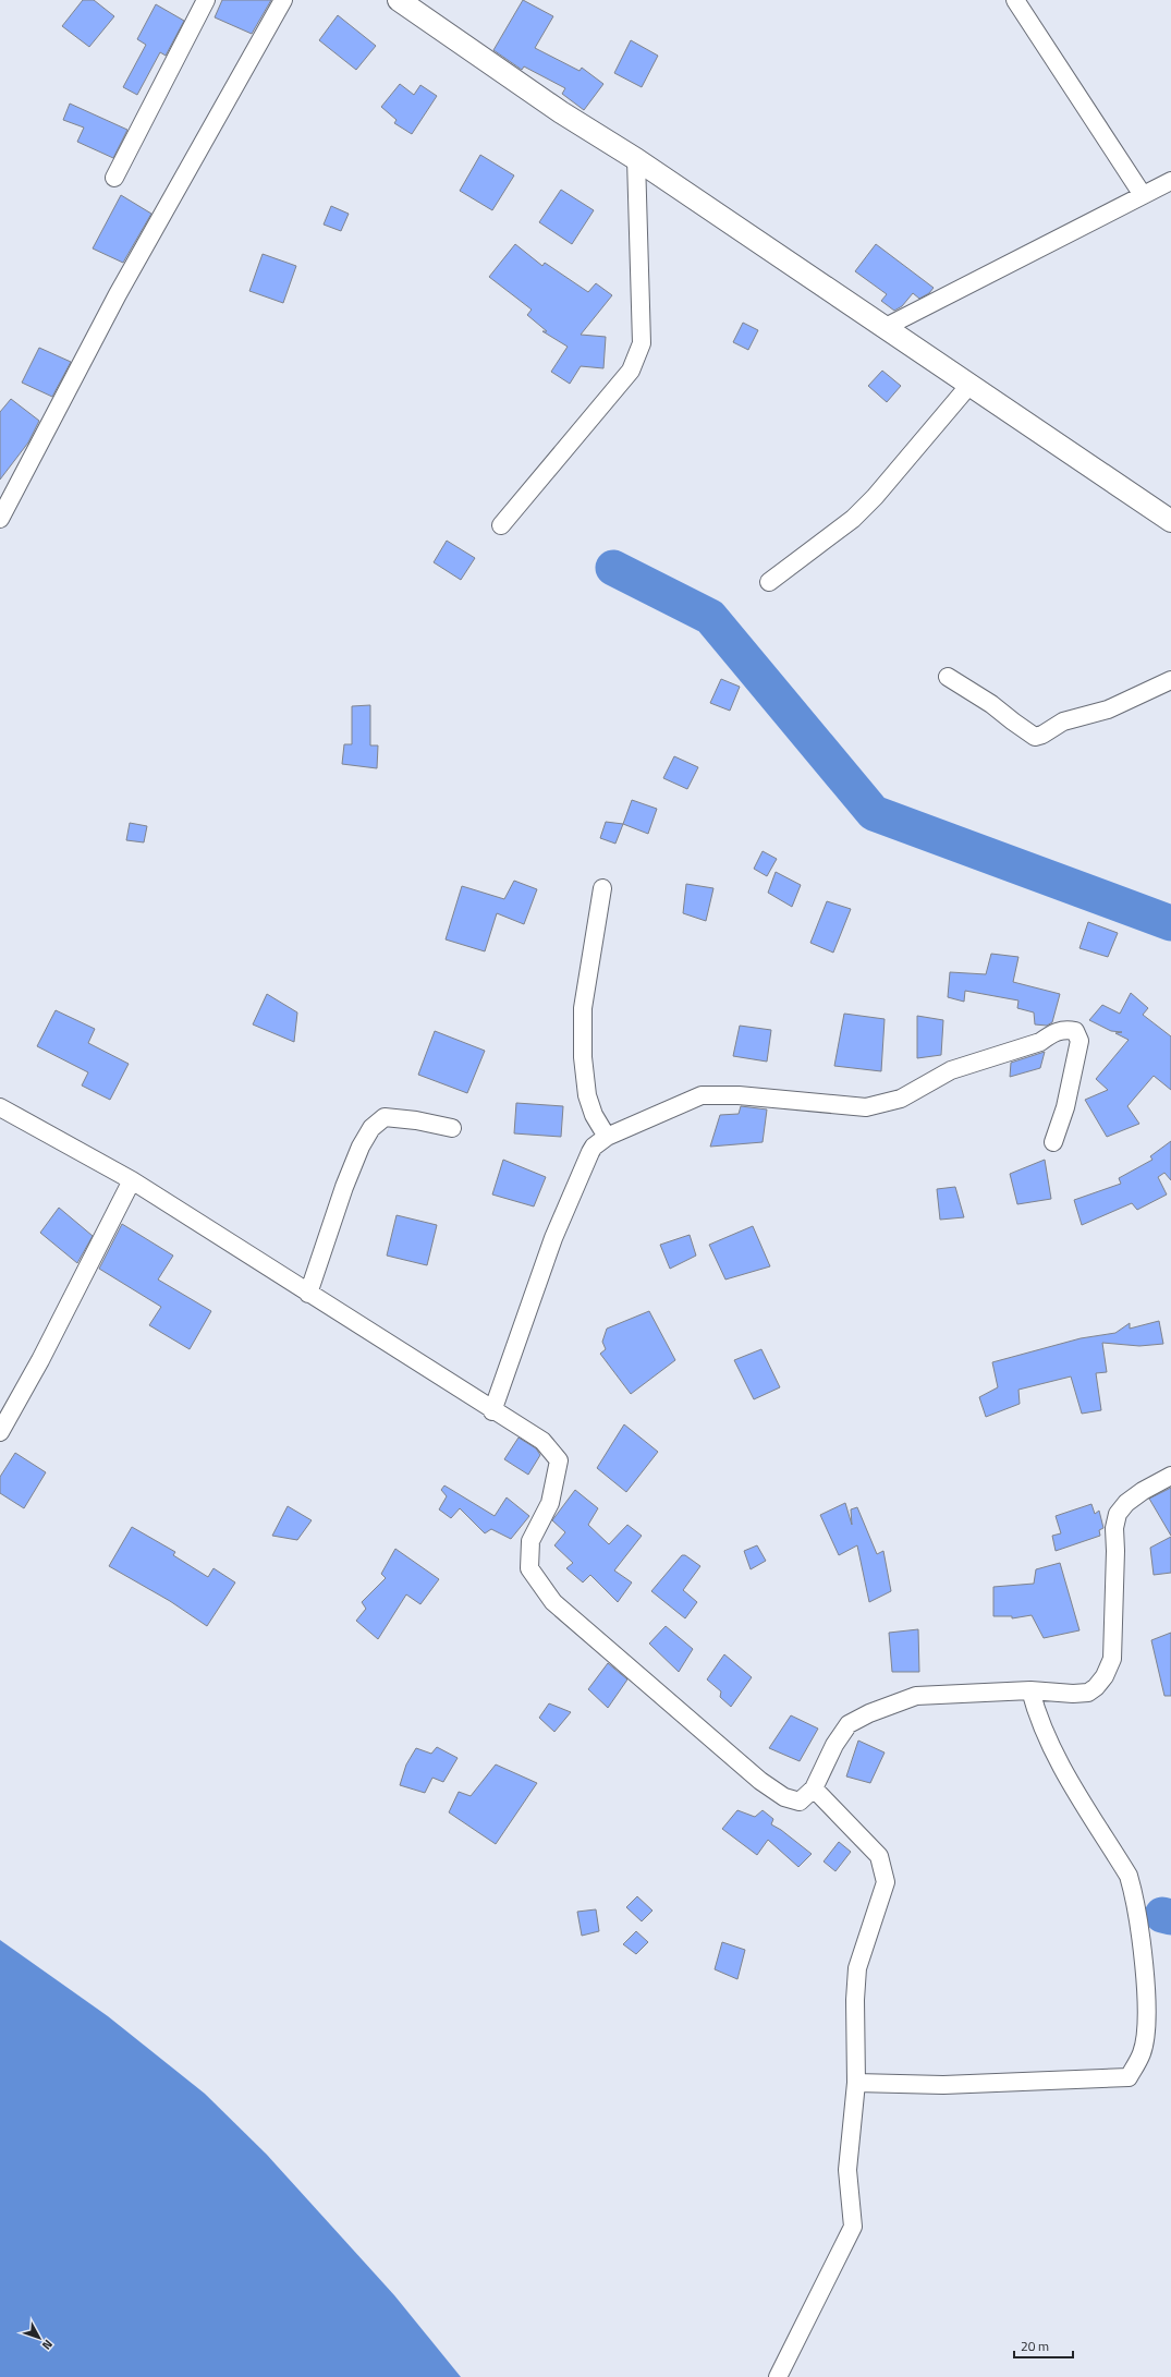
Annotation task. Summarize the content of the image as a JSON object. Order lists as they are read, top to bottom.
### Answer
{
  "scale_bar": "20 m",
  "north": "bottom right"
}
